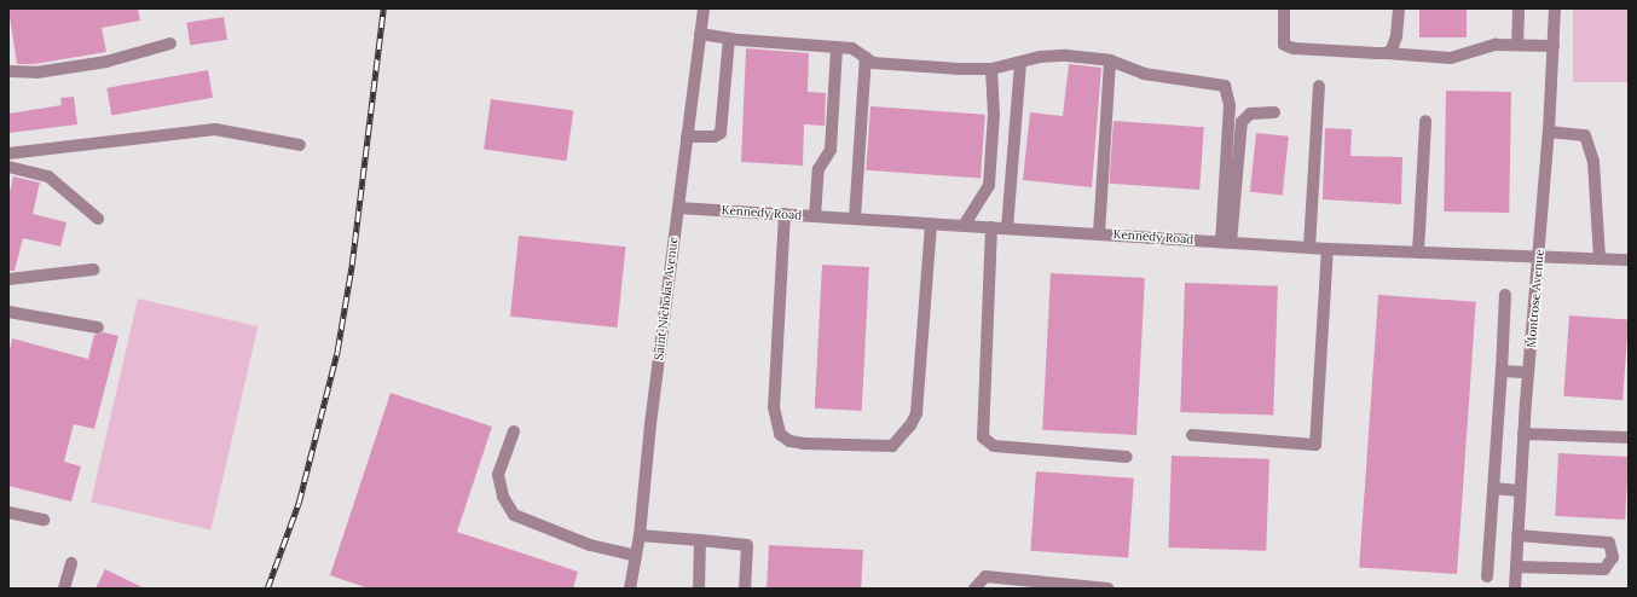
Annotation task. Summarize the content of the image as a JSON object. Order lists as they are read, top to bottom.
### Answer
{
  "streets": {
    "street": ["Kennedy Road", "Saint Nicholas Avenue", "Montrose Avenue"]
  },
  "crossings": [
    ["Kennedy Road", "Saint Nicholas Avenue"],
    ["Kennedy Road", "Montrose Avenue"]
  ]
}
